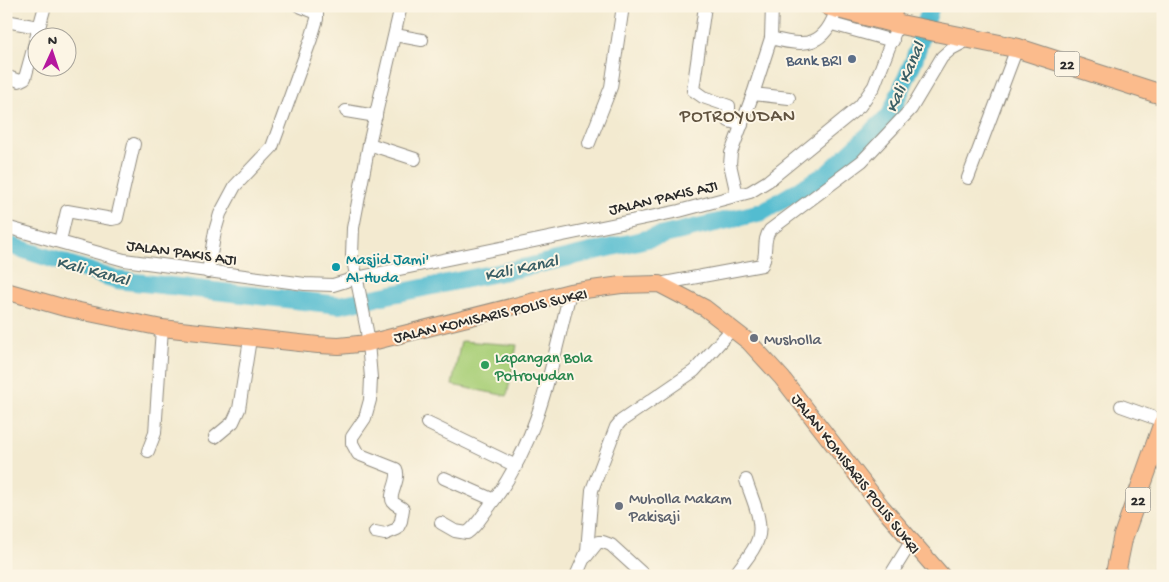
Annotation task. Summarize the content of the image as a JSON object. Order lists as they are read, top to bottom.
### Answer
{
  "streets": {
    "highway": ["22"],
    "main road": ["JALAN KOMISARIS POLIS SUKRI"],
    "street": ["JALAN PAKIS AJI"]
  },
  "crossings": [
    ["22", "JALAN PAKIS AJI"]
  ],
  "districts": ["POTROYUDAN"],
  "water": ["Kali Kanal"],
  "places": [
    "Bank BRI",
    "Masjid Jami' Al-Huda",
    "Musholla",
    "Lapangan Bola Potroyudan",
    "Muholla Makam Pakisaji"
  ],
  "north": "top"
}
